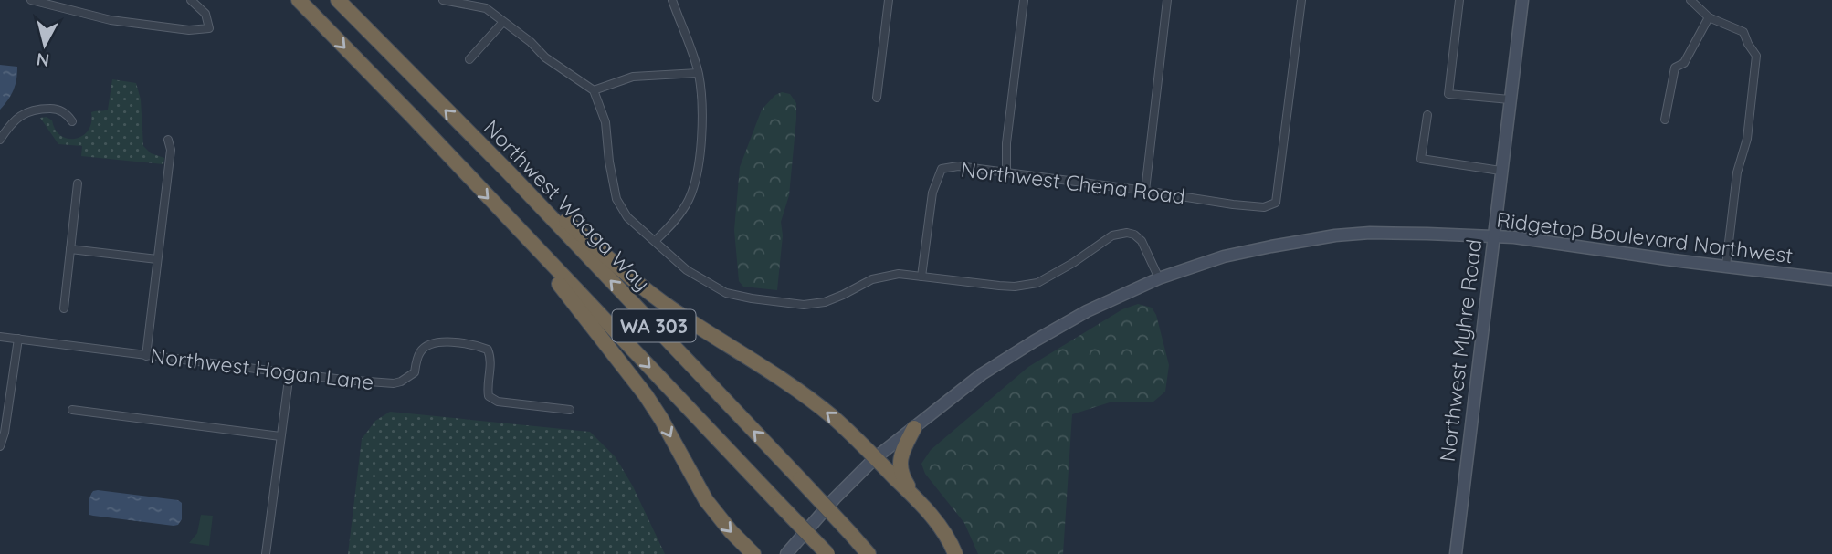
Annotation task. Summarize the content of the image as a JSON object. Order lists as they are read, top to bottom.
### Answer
{
  "streets": {
    "highway": ["Northwest Waaga Way", "WA 303"],
    "main road": ["Ridgetop Boulevard Northwest", "Northwest Myhre Road"],
    "street": ["Northwest Chena Road", "Northwest Hogan Lane"]
  },
  "crossings": [
    ["Ridgetop Boulevard Northwest", "Northwest Myhre Road"]
  ],
  "north": "bottom"
}
